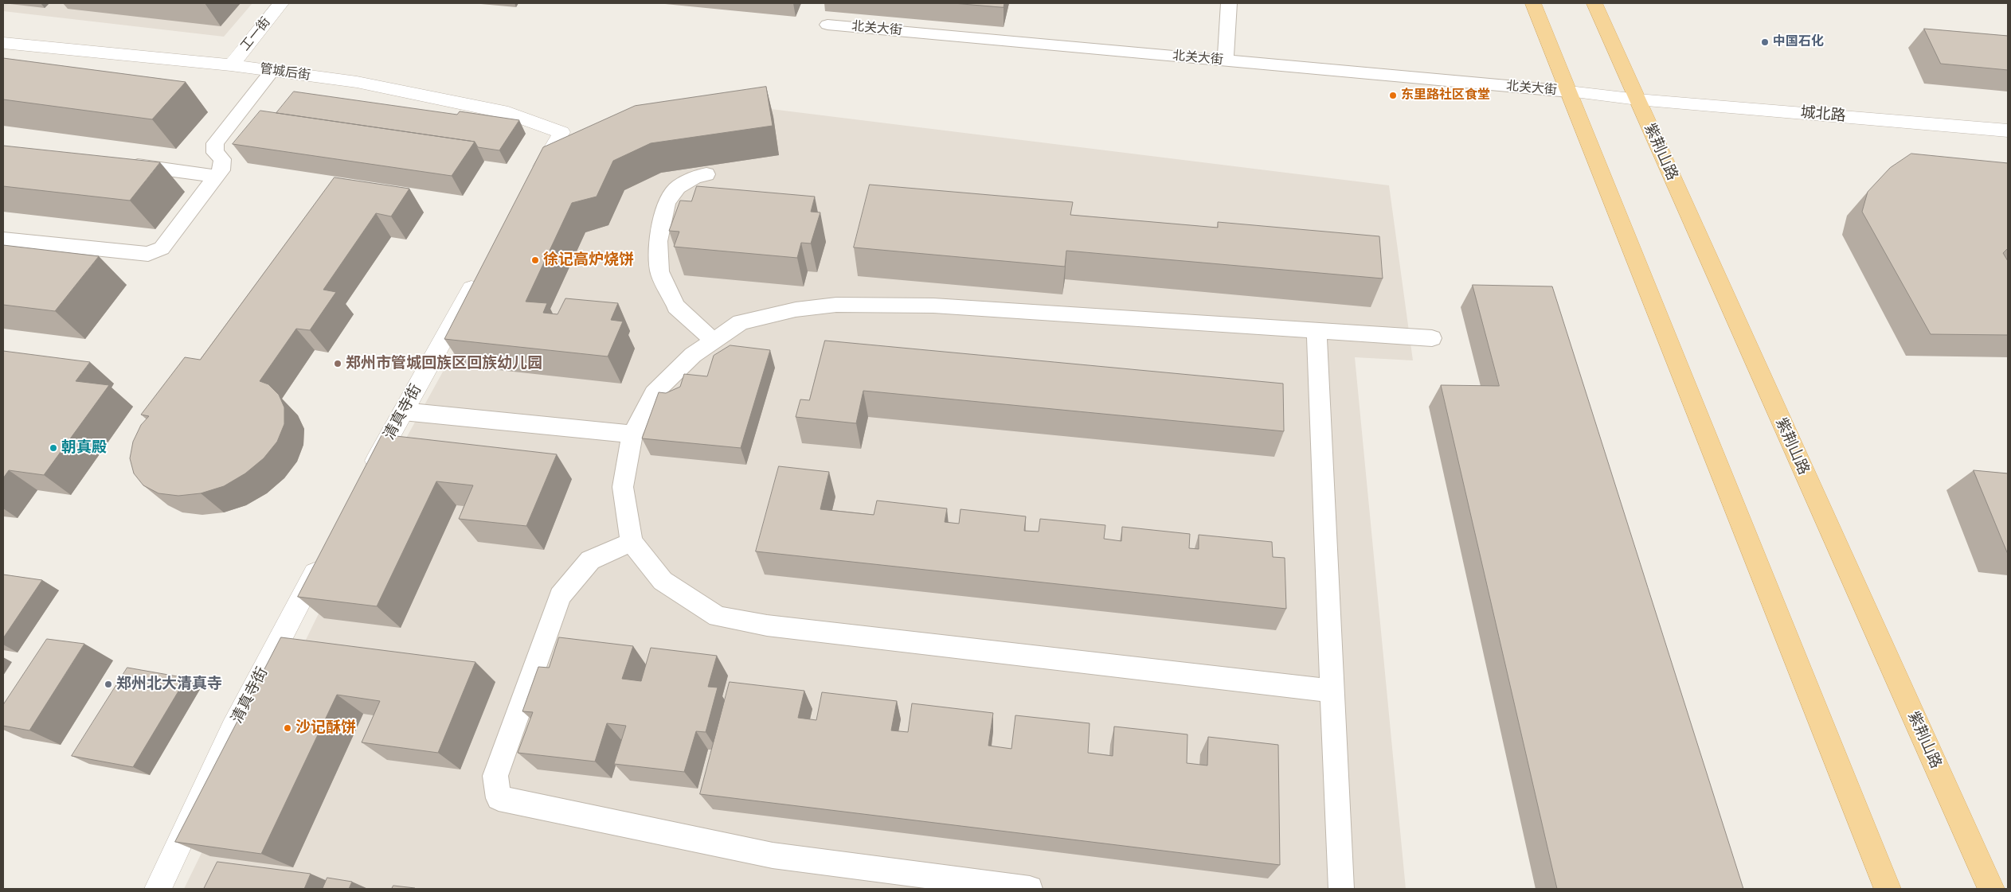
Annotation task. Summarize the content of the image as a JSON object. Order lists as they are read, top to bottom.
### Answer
{
  "streets": {
    "main road": ["紫荆山路"],
    "street": [
      "工一街",
      "管城后街",
      "城北路",
      "清真寺街"
    ],
    "lane": ["北关大街"]
  },
  "crossings": [
    ["北关大街", "城北路"],
    ["工一街", "管城后街"],
    ["城北路", "紫荆山路"]
  ],
  "places": [
    "中国石化",
    "东里路社区食堂",
    "徐记高炉烧饼",
    "郑州市管城回族区回族幼儿园",
    "朝真殿",
    "郑州北大清真寺",
    "沙记酥饼"
  ]
}
